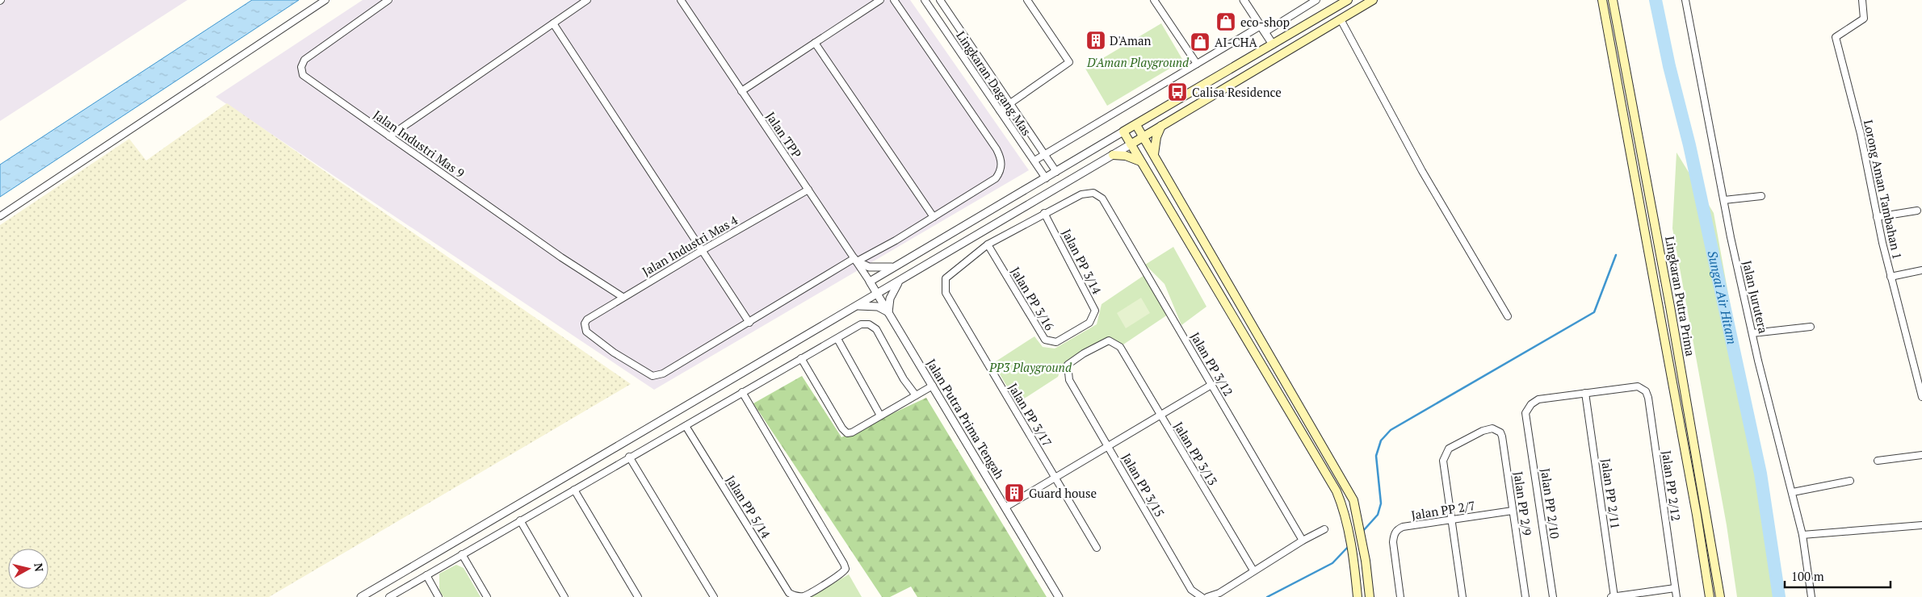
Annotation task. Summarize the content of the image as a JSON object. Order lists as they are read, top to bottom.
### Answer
{
  "streets": {
    "main road": ["Lingkaran Putra Prima"],
    "street": [
      "Lingkaran Dagang Mas",
      "Jalan TPP",
      "Jalan Industri Mas 9",
      "Lorong Aman Tambahan 1",
      "Jalan Industri Mas 4",
      "Jalan PP 3/14",
      "Jalan Jurutera",
      "Jalan PP 3/16",
      "Jalan PP 3/12",
      "Jalan PP 3/17",
      "Jalan Putra Prima Tengah",
      "Jalan PP 3/13",
      "Jalan PP 3/15",
      "Jalan PP 2/12",
      "Jalan PP 2/11",
      "Jalan PP 2/9",
      "Jalan PP 2/10",
      "Jalan PP 5/14",
      "Jalan PP 2/7"
    ]
  },
  "crossings": [
    ["Jalan TPP", "Jalan Industri Mas 4"],
    ["Jalan TPP", "Jalan Putra Prima Tengah"],
    ["Jalan Industri Mas 9", "Jalan Industri Mas 4"],
    ["Jalan PP 3/14", "Jalan PP 3/16"],
    ["Jalan PP 3/14", "Jalan PP 3/12"],
    ["Jalan PP 3/16", "Jalan PP 3/17"],
    ["Jalan PP 3/13", "Jalan PP 3/15"],
    ["Jalan PP 2/12", "Jalan PP 2/11"],
    ["Jalan PP 2/12", "Jalan PP 2/10"],
    ["Jalan PP 2/11", "Jalan PP 2/10"],
    ["Jalan PP 2/9", "Jalan PP 2/7"]
  ],
  "water": ["Sungai Air Hitam"],
  "parks": ["D'Aman Playground", "PP3 Playground"],
  "places": {
    "shop": ["eco-shop", "AI-CHA"],
    "building": ["D'Aman", "Guard house"],
    "bus stop": ["Calisa Residence"]
  },
  "scale_bar": "100 m",
  "north": "right"
}
